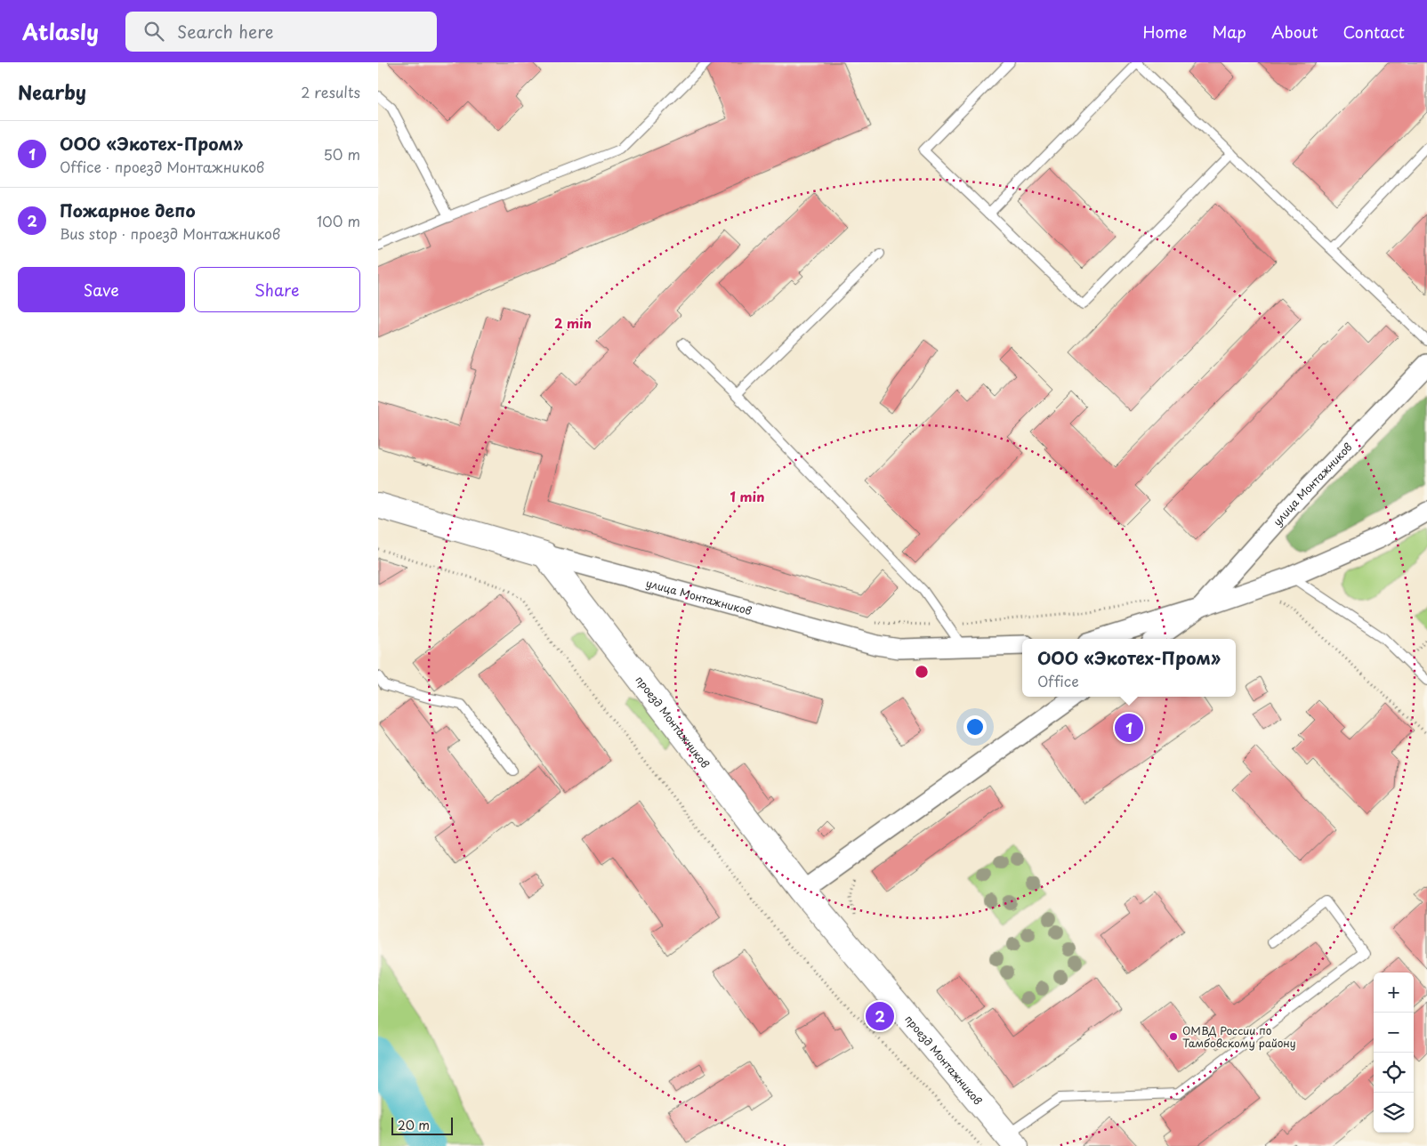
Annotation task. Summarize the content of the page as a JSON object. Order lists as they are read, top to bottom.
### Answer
{
  "streets": {
    "main road": ["улица Монтажников", "проезд Монтажников"]
  },
  "crossings": [
    ["улица Монтажников", "проезд Монтажников"]
  ],
  "places": ["ОМВД России по Тамбовскому району"],
  "scale_bar": "20 m",
  "page": {
    "header": "Atlasly",
    "search": "Search here",
    "nav": [
      "Home",
      "Map",
      "About",
      "Contact"
    ],
    "heading": ["Nearby", "2 results"],
    "list": [
      {
        "mark": "1",
        "name": "ООО «Экотех-Пром»",
        "note": "Office · проезд Монтажников",
        "value": "50 m"
      },
      {
        "mark": "2",
        "name": "Пожарное депо",
        "note": "Bus stop · проезд Монтажников",
        "value": "100 m"
      }
    ],
    "buttons": ["Save", "Share"],
    "popup": ["ООО «Экотех-Пром»", "Office"],
    "pins": ["1", "2"],
    "map_buttons": ["+", "−"],
    "scale": "20 m"
  },
  "rings": ["2 min", "1 min"]
}
